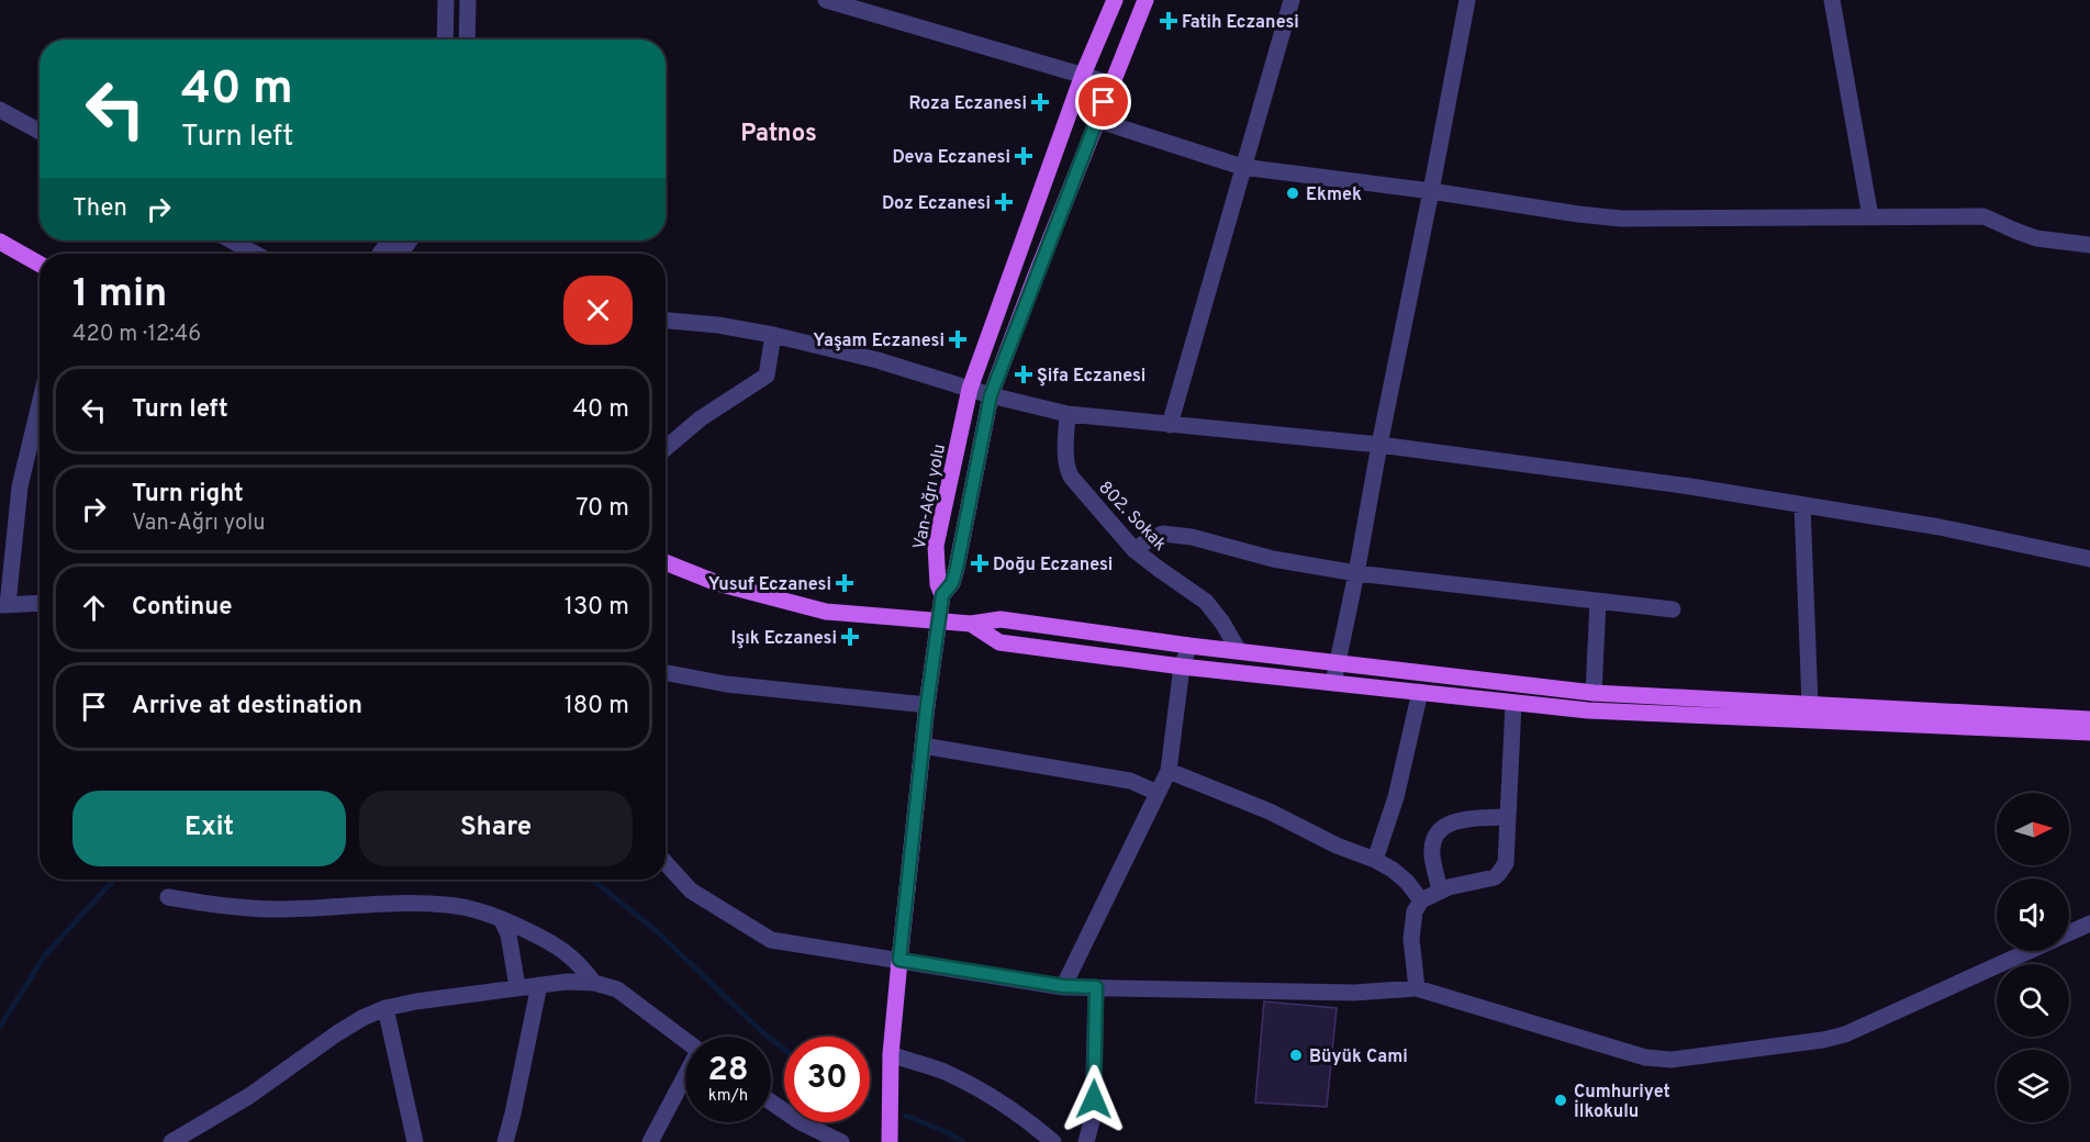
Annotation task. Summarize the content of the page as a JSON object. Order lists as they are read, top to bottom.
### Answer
{
  "streets": {
    "main road": ["Van-Ağrı yolu"],
    "street": ["802. Sokak"]
  },
  "districts": ["Patnos"],
  "places": {
    "health": [
      "Fatih Eczanesi",
      "Roza Eczanesi",
      "Deva Eczanesi",
      "Doz Eczanesi",
      "Yaşam Eczanesi",
      "Şifa Eczanesi",
      "Doğu Eczanesi",
      "Yusuf Eczanesi",
      "Işık Eczanesi"
    ],
    "other": ["Ekmek", "Büyük Cami", "Cumhuriyet İlkokulu"]
  },
  "north": "right",
  "page": {
    "turn": ["40 m", "Turn left"],
    "then": "Then",
    "heading": ["1 min", "420 m · 12:46"],
    "list": [
      {
        "name": "Turn left",
        "value": "40 m"
      },
      {
        "name": "Turn right",
        "note": "Van-Ağrı yolu",
        "value": "70 m"
      },
      {
        "name": "Continue",
        "value": "130 m"
      },
      {
        "name": "Arrive at destination",
        "value": "180 m"
      }
    ],
    "buttons": ["Exit", "Share"],
    "speed": "28 km/h",
    "limit": "30"
  }
}
